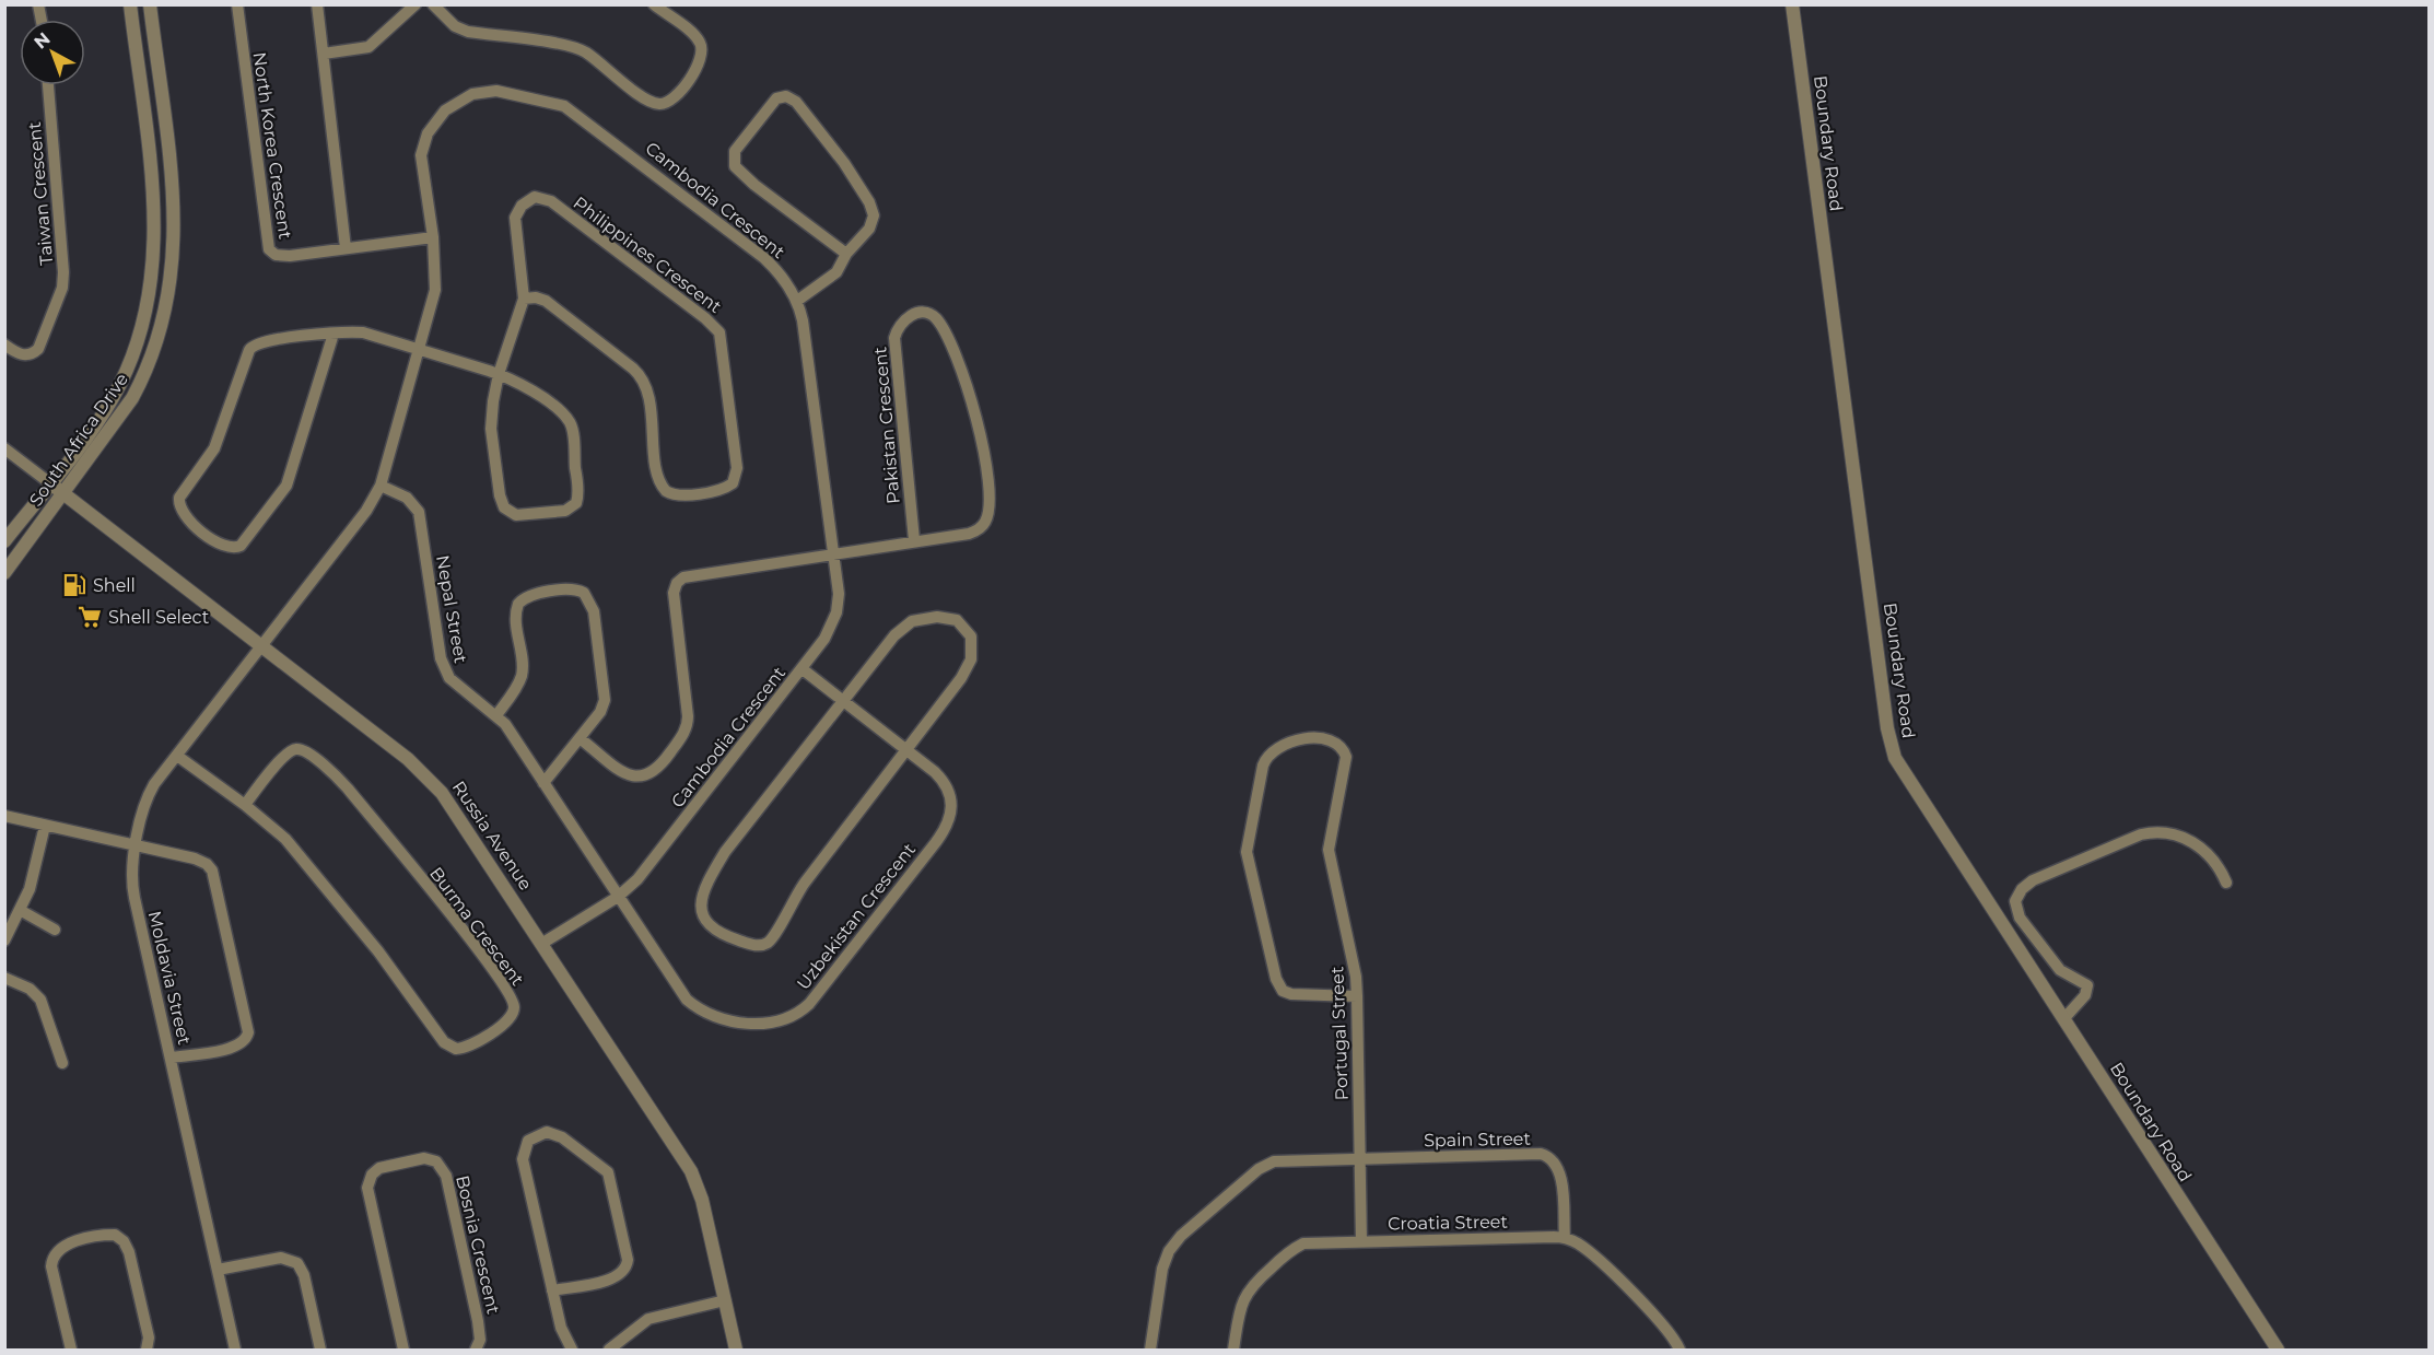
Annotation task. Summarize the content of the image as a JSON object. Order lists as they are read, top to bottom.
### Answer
{
  "streets": {
    "street": [
      "Boundary Road",
      "North Korea Crescent",
      "Taiwan Crescent",
      "Cambodia Crescent",
      "Philippines Crescent",
      "Pakistan Crescent",
      "South Africa Drive",
      "Nepal Street",
      "Russia Avenue",
      "Uzbekistan Crescent",
      "Burma Crescent",
      "Moldavia Street",
      "Portugal Street",
      "Spain Street",
      "Croatia Street",
      "Bosnia Crescent"
    ]
  },
  "crossings": [
    ["North Korea Crescent", "Cambodia Crescent"],
    ["Cambodia Crescent", "Pakistan Crescent"],
    ["Cambodia Crescent", "Nepal Street"],
    ["Cambodia Crescent", "Russia Avenue"],
    ["Cambodia Crescent", "Uzbekistan Crescent"],
    ["Cambodia Crescent", "Moldavia Street"],
    ["South Africa Drive", "Russia Avenue"],
    ["Nepal Street", "Uzbekistan Crescent"],
    ["Russia Avenue", "Moldavia Street"],
    ["Burma Crescent", "Moldavia Street"],
    ["Portugal Street", "Spain Street"],
    ["Portugal Street", "Croatia Street"],
    ["Spain Street", "Croatia Street"]
  ],
  "places": {
    "fuel station": ["Shell"],
    "supermarket": ["Shell Select"]
  },
  "north": "top left"
}
